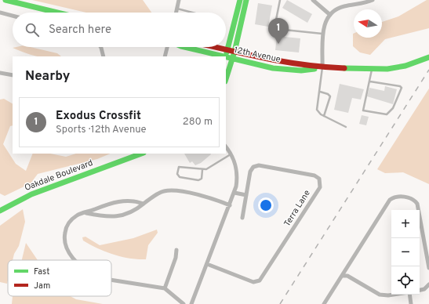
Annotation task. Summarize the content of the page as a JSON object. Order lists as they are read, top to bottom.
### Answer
{
  "streets": {
    "street": ["12th Avenue", "Oakdale Boulevard", "Terra Lane"]
  },
  "legend": ["Fast", "Jam"],
  "north": "left",
  "page": {
    "search": "Search here",
    "pins": "1",
    "heading": "Nearby",
    "list": [
      {
        "mark": "1",
        "name": "Exodus Crossfit",
        "note": "Sports · 12th Avenue",
        "value": "280 m"
      }
    ],
    "map_buttons": ["+", "−"]
  }
}
